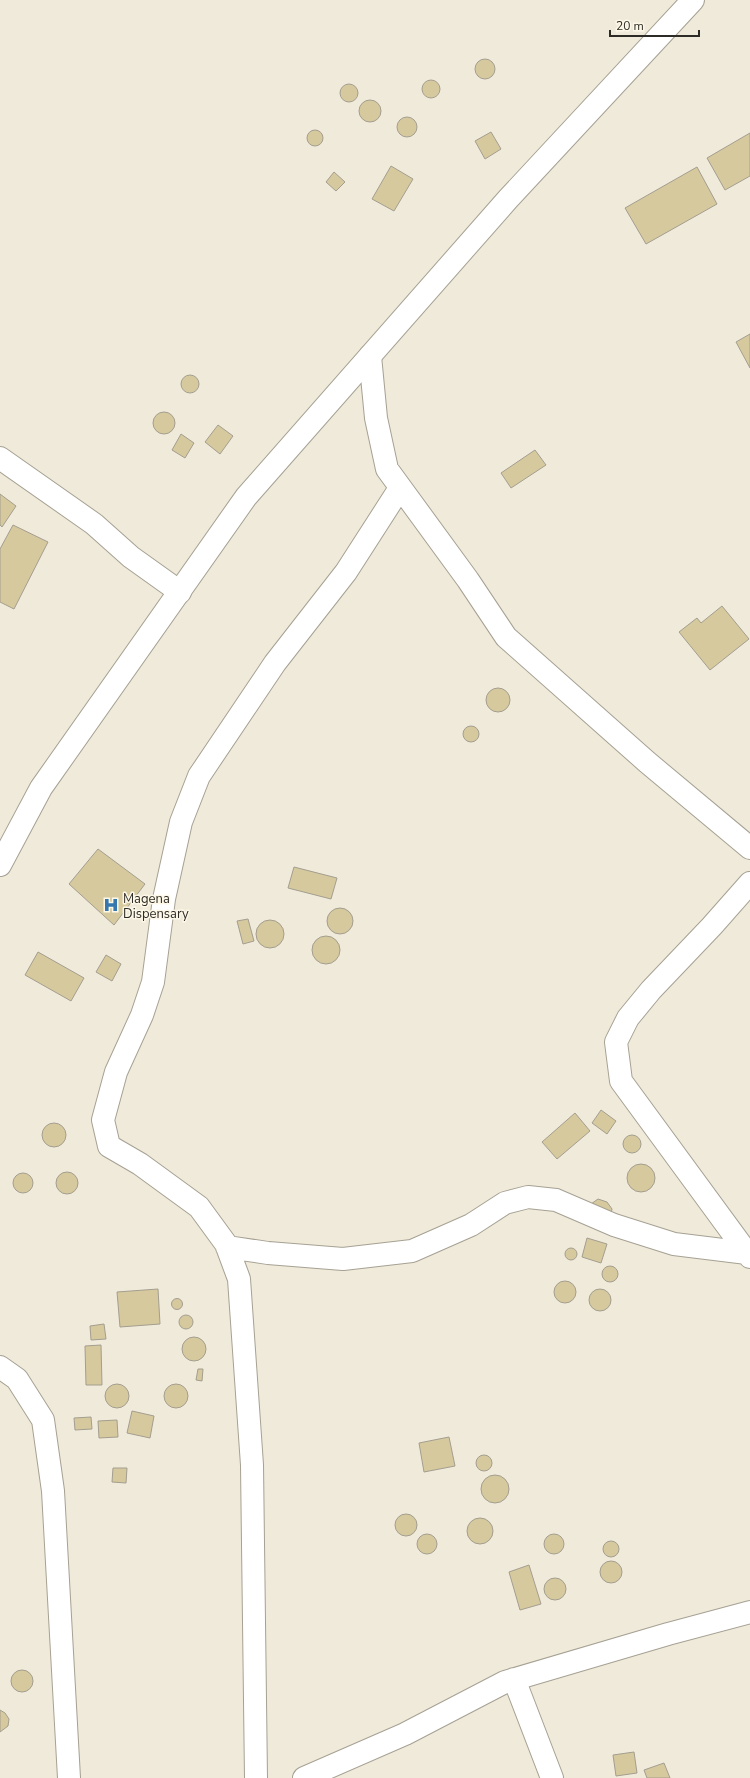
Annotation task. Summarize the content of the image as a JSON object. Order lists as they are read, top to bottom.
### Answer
{
  "places": {
    "hospital": ["Magena Dispensary"]
  },
  "scale_bar": "20 m"
}
